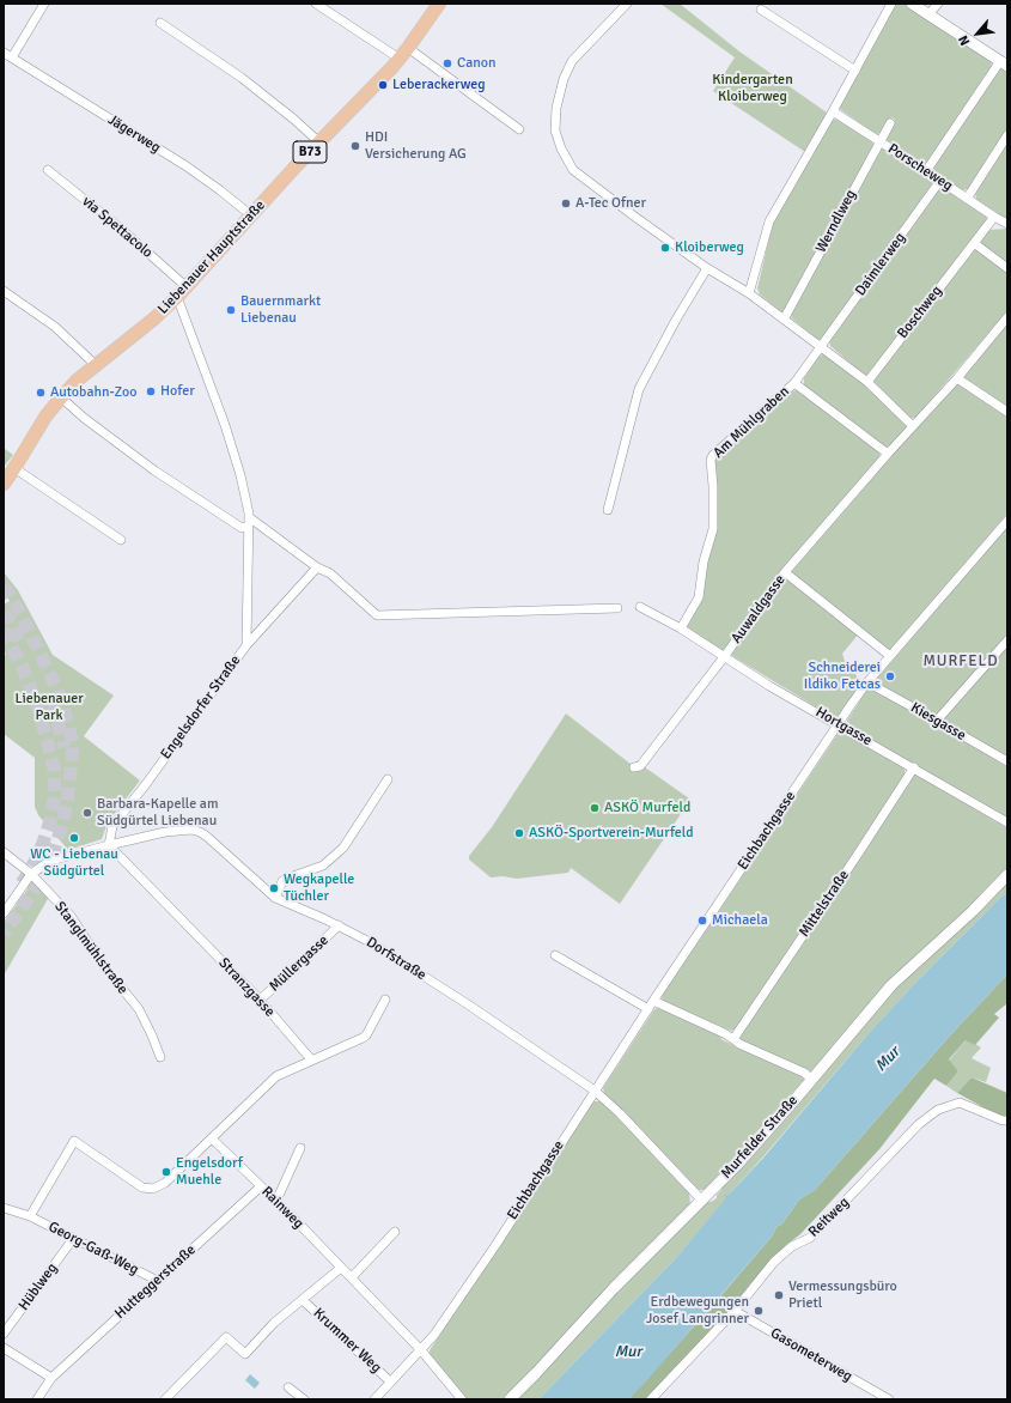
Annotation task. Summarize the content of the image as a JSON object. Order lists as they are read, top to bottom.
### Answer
{
  "streets": {
    "main road": ["B73", "Liebenauer Hauptstraße"],
    "street": [
      "Jägerweg",
      "Porscheweg",
      "Werndlweg",
      "via Spettacolo",
      "Daimlerweg",
      "Boschweg",
      "Am Mühlgraben",
      "Auwaldgasse",
      "Engelsdorfer Straße",
      "Kiesgasse",
      "Hortgasse",
      "Eichbachgasse",
      "Mittelstraße",
      "Stanglmühlstraße",
      "Dorfstraße",
      "Müllergasse",
      "Stranzgasse",
      "Murfelder Straße",
      "Rainweg",
      "Reitweg",
      "Georg-Gaß-Weg",
      "Hutteggerstraße",
      "Hüblweg",
      "Krummer Weg",
      "Gasometerweg"
    ]
  },
  "crossings": [
    ["Jägerweg", "Liebenauer Hauptstraße"],
    ["Porscheweg", "Werndlweg"],
    ["Porscheweg", "Daimlerweg"],
    ["Porscheweg", "Boschweg"],
    ["via Spettacolo", "Liebenauer Hauptstraße"],
    ["via Spettacolo", "Engelsdorfer Straße"],
    ["Liebenauer Hauptstraße", "Engelsdorfer Straße"],
    ["Daimlerweg", "Am Mühlgraben"],
    ["Am Mühlgraben", "Hortgasse"],
    ["Auwaldgasse", "Hortgasse"],
    ["Engelsdorfer Straße", "Dorfstraße"],
    ["Engelsdorfer Straße", "Stranzgasse"],
    ["Kiesgasse", "Eichbachgasse"],
    ["Hortgasse", "Eichbachgasse"],
    ["Hortgasse", "Mittelstraße"],
    ["Eichbachgasse", "Dorfstraße"],
    ["Eichbachgasse", "Rainweg"],
    ["Stanglmühlstraße", "Dorfstraße"],
    ["Dorfstraße", "Müllergasse"],
    ["Dorfstraße", "Stranzgasse"],
    ["Dorfstraße", "Murfelder Straße"],
    ["Müllergasse", "Stranzgasse"],
    ["Rainweg", "Georg-Gaß-Weg"],
    ["Rainweg", "Hutteggerstraße"],
    ["Rainweg", "Krummer Weg"],
    ["Reitweg", "Gasometerweg"],
    ["Georg-Gaß-Weg", "Hutteggerstraße"],
    ["Georg-Gaß-Weg", "Hüblweg"]
  ],
  "districts": ["MURFELD"],
  "water": ["Mur"],
  "parks": ["Kindergarten Kloiberweg", "Liebenauer Park"],
  "places": [
    "Canon",
    "Leberackerweg",
    "HDI Versicherung AG",
    "A-Tec Ofner",
    "Kloiberweg",
    "Bauernmarkt Liebenau",
    "Hofer",
    "Autobahn-Zoo",
    "Schneiderei Ildiko Fetcas",
    "ASKÖ Murfeld",
    "Barbara-Kapelle am Südgürtel Liebenau",
    "ASKÖ-Sportverein-Murfeld",
    "WC - Liebenau Südgürtel",
    "Wegkapelle Tüchler",
    "Michaela",
    "Engelsdorf Muehle",
    "Vermessungsbüro Prietl",
    "Erdbewegungen Josef Langrinner"
  ],
  "north": "bottom left"
}
